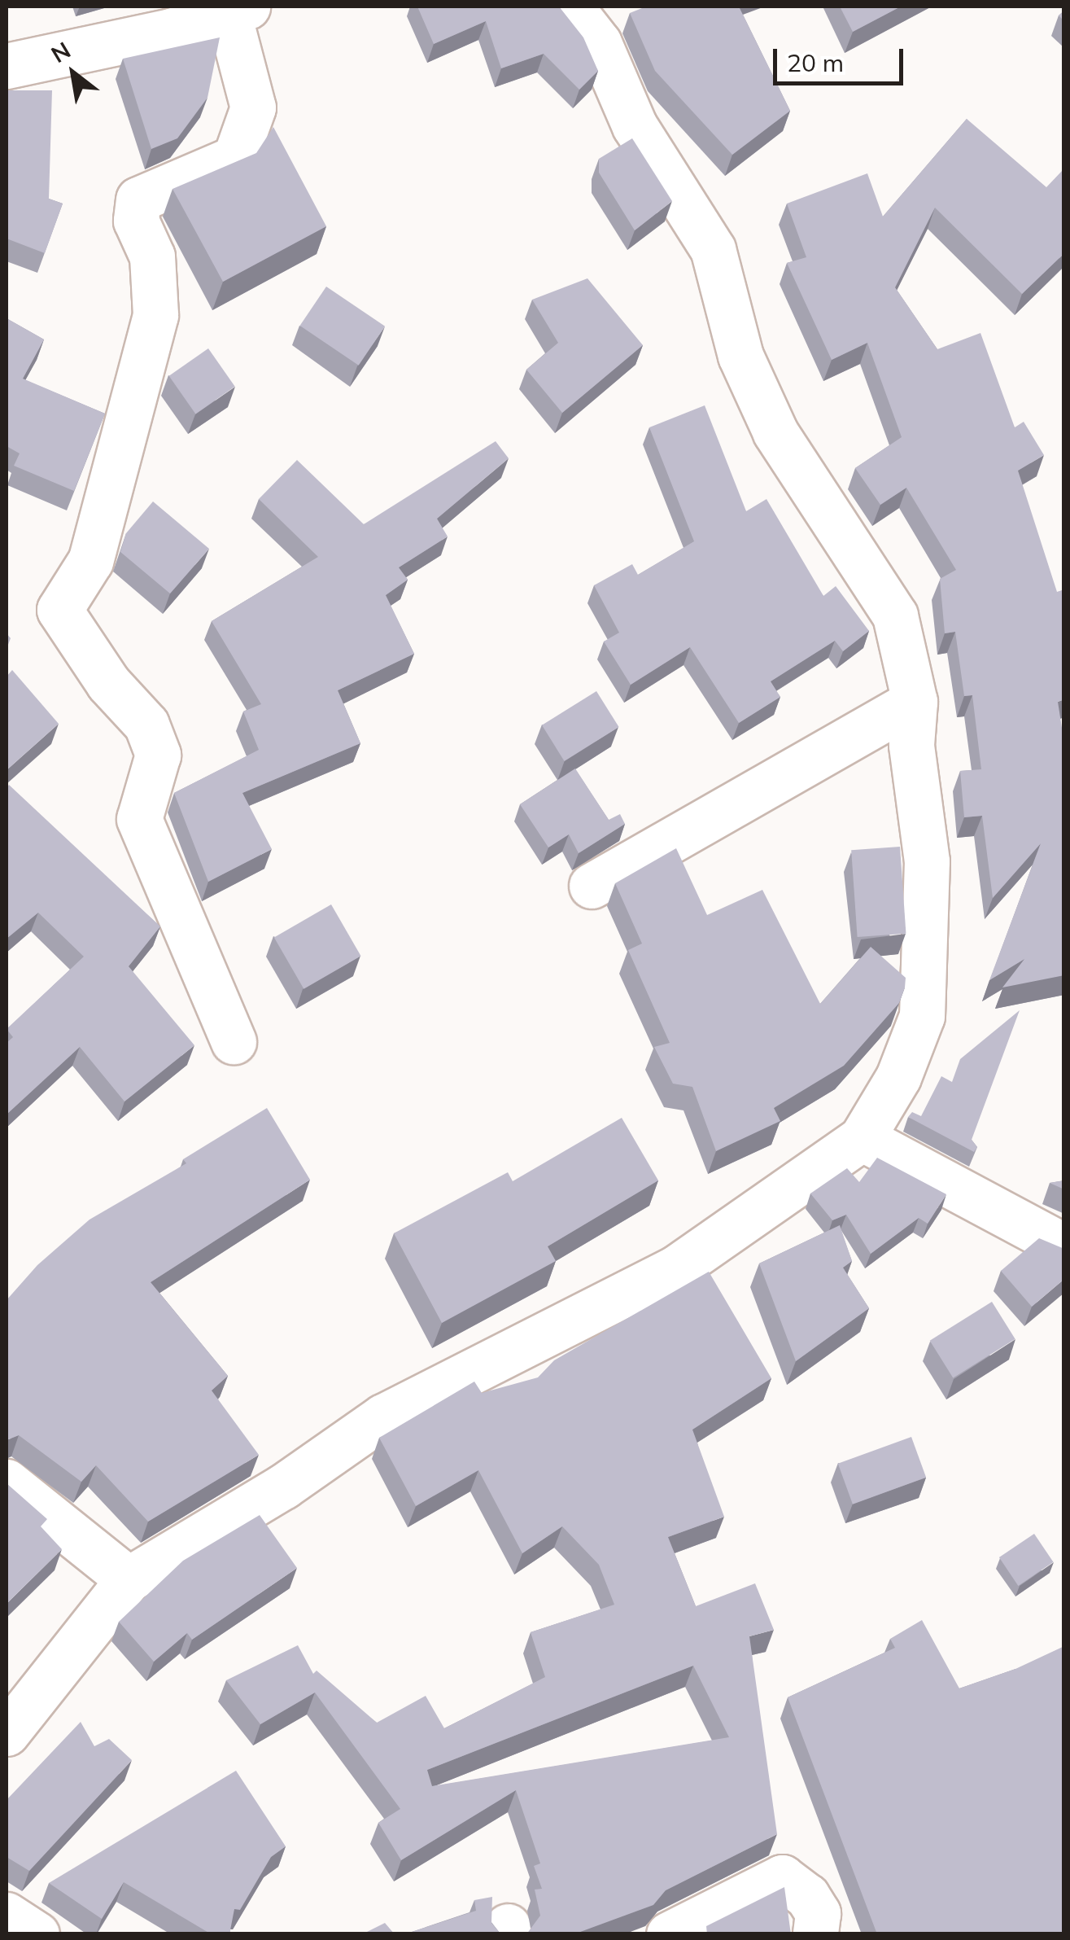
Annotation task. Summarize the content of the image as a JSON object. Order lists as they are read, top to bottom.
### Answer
{
  "scale_bar": "20 m",
  "north": "top left"
}
